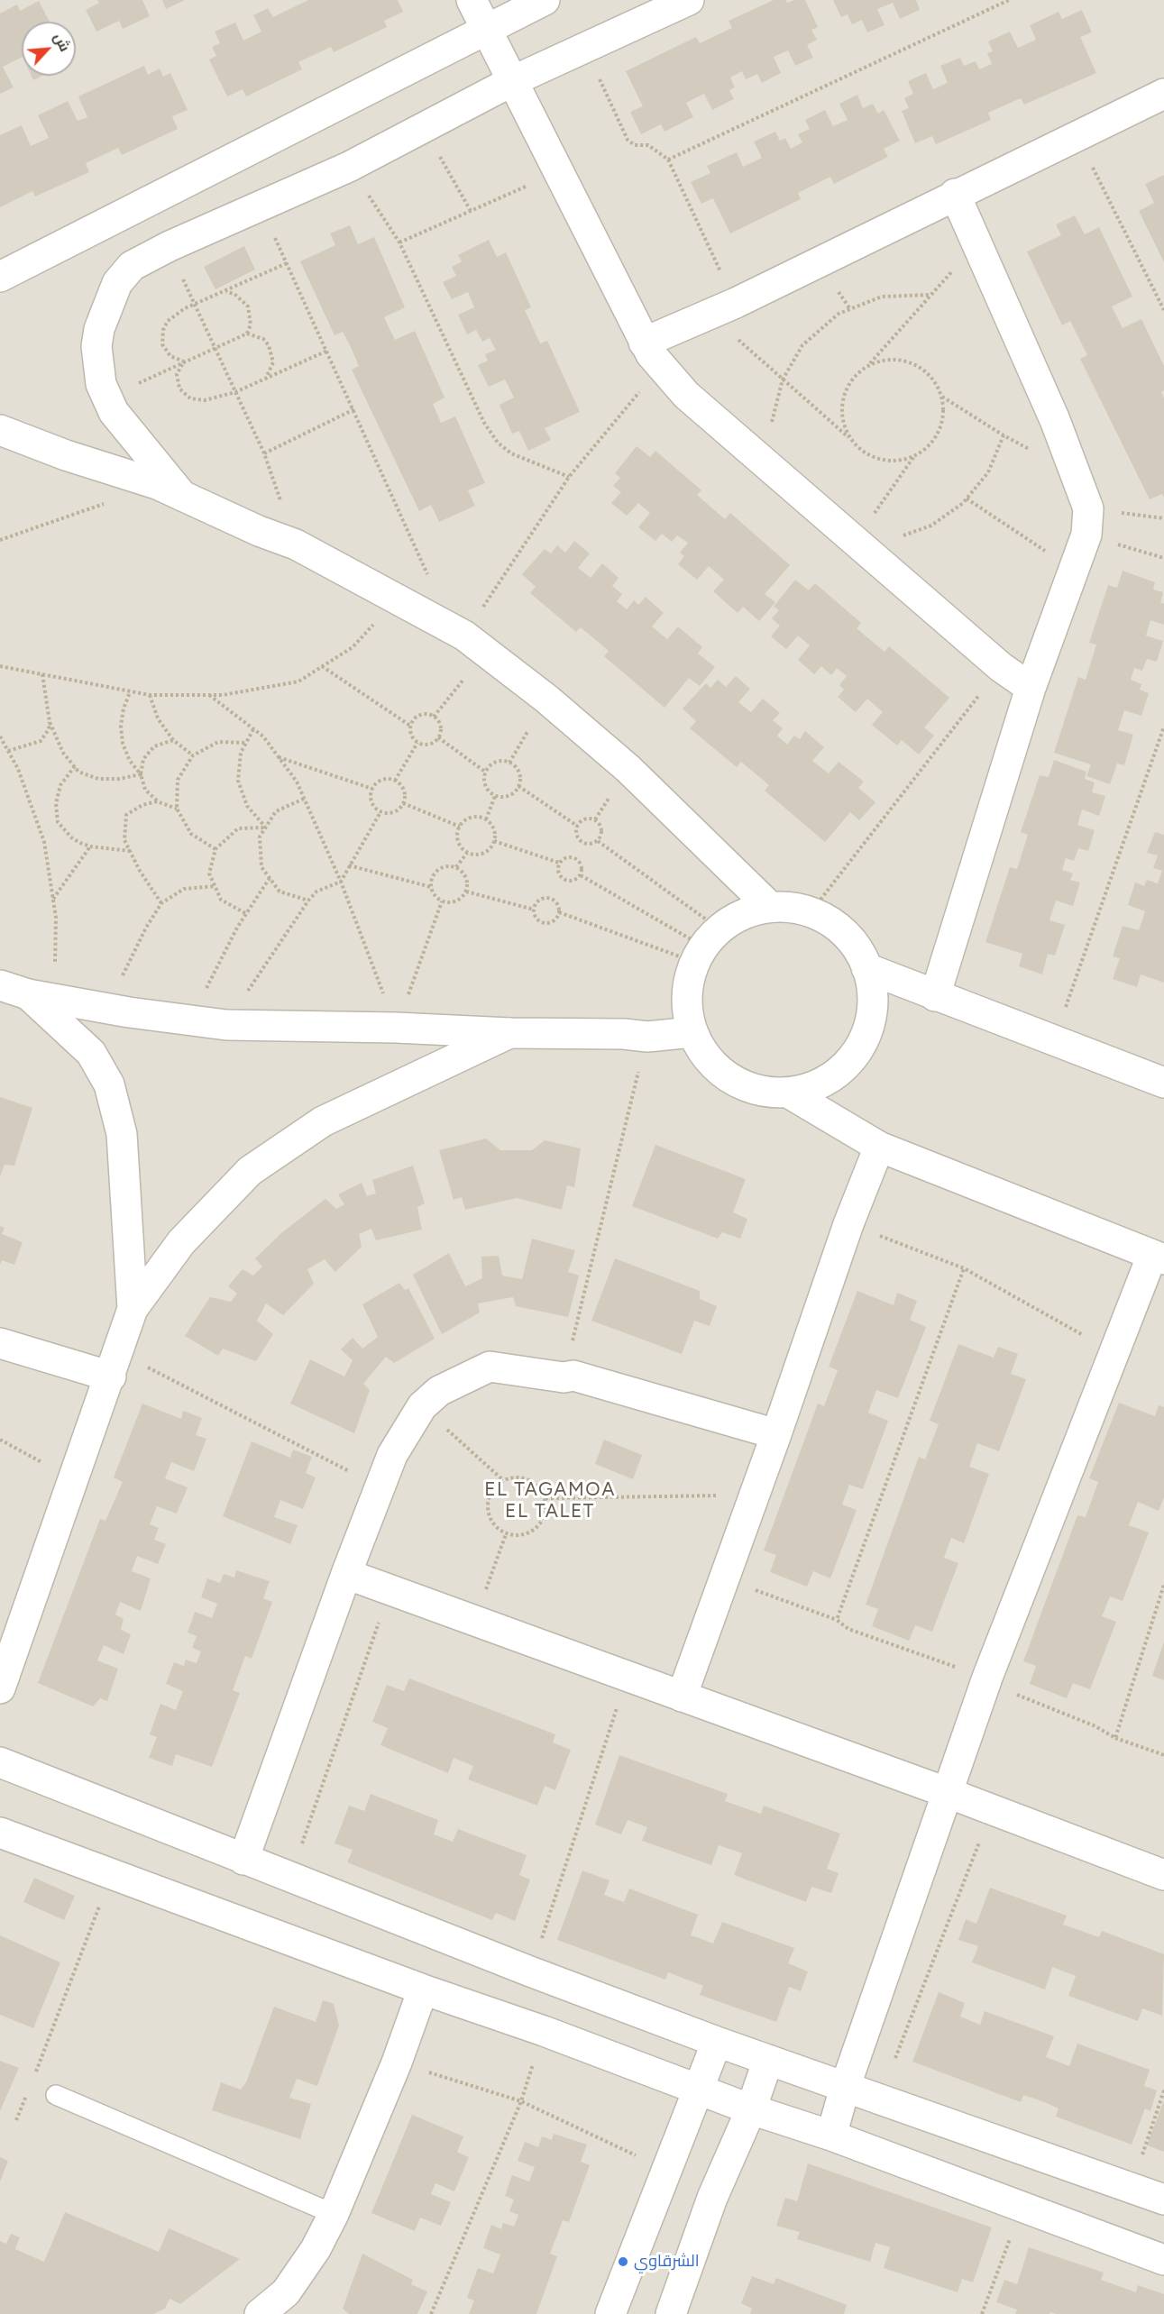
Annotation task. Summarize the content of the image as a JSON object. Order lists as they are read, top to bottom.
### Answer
{
  "districts": ["EL TAGAMOA EL TALET"],
  "places": ["الشرقاوي"],
  "north": "top right"
}
